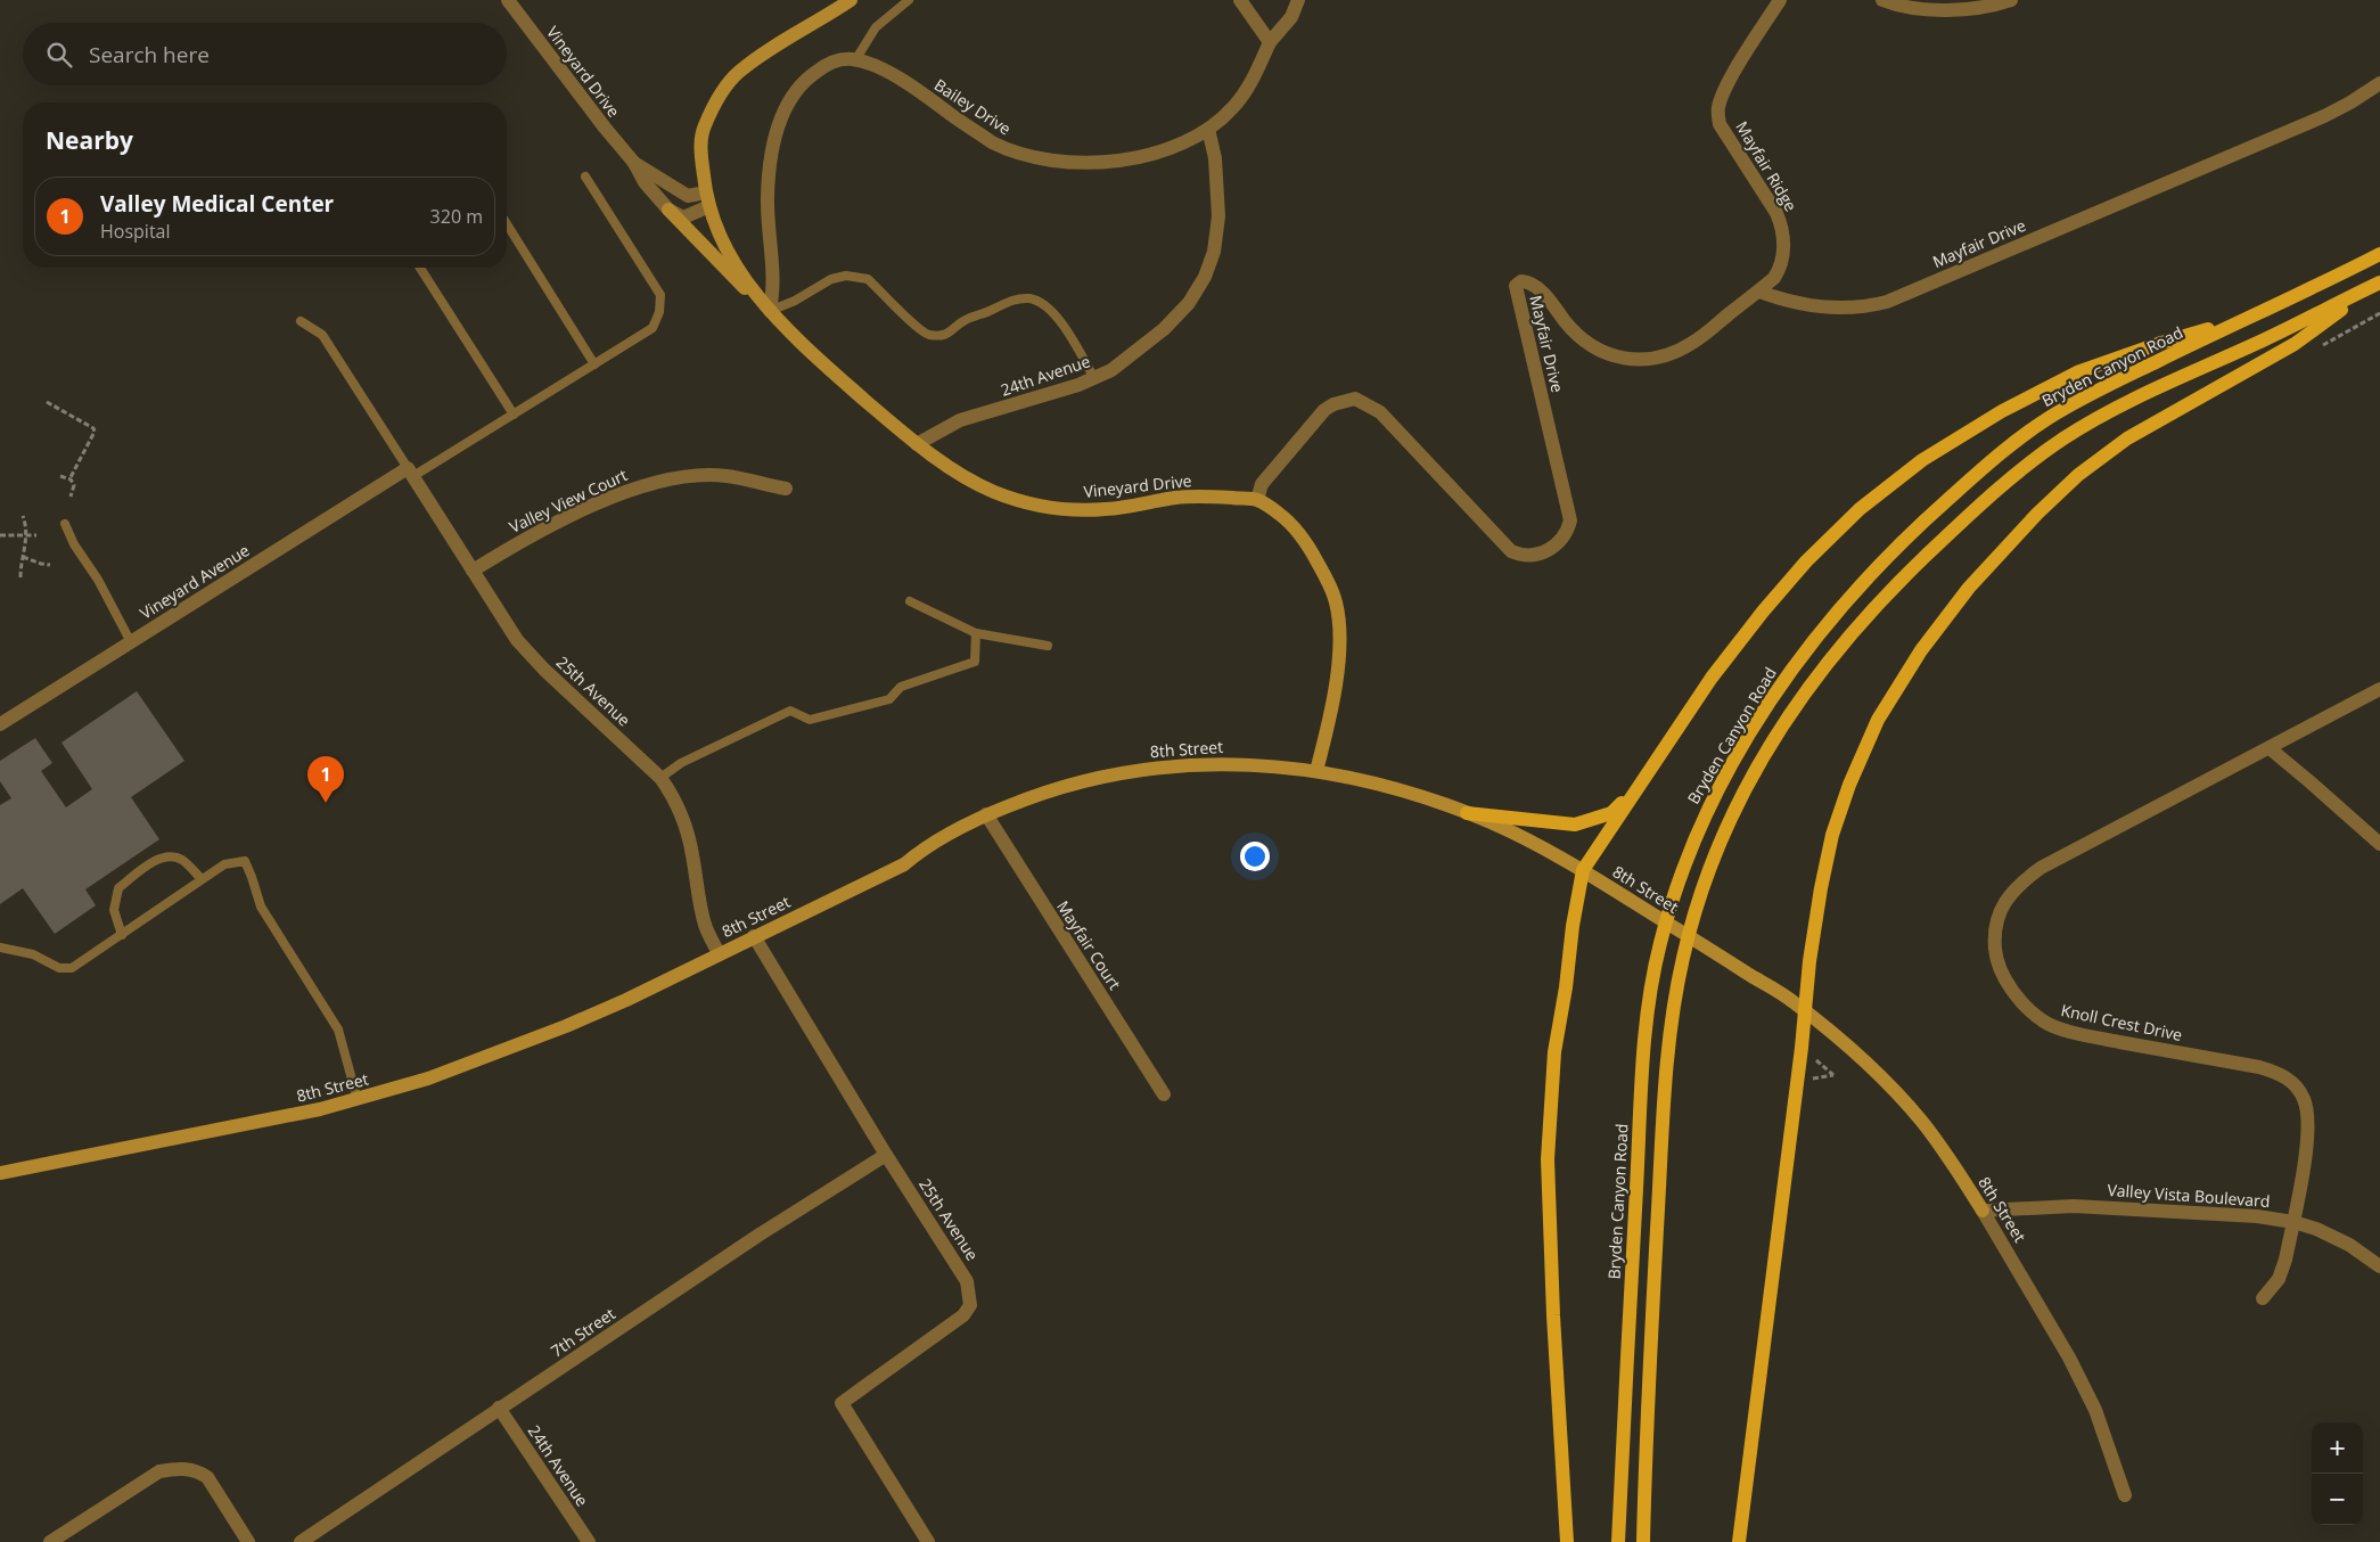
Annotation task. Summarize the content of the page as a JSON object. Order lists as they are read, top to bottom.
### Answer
{
  "streets": {
    "main road": ["Vineyard Drive", "Bryden Canyon Road", "8th Street"],
    "street": [
      "Bailey Drive",
      "Mayfair Ridge",
      "Mayfair Drive",
      "24th Avenue",
      "Valley View Court",
      "Vineyard Avenue",
      "25th Avenue",
      "Mayfair Court",
      "Knoll Crest Drive",
      "Valley Vista Boulevard",
      "7th Street"
    ]
  },
  "crossings": [
    ["Vineyard Drive", "Bailey Drive"],
    ["Vineyard Drive", "Mayfair Drive"],
    ["Vineyard Drive", "24th Avenue"],
    ["Vineyard Drive", "8th Street"],
    ["Bailey Drive", "24th Avenue"],
    ["Mayfair Ridge", "Mayfair Drive"],
    ["24th Avenue", "7th Street"],
    ["Valley View Court", "25th Avenue"],
    ["Vineyard Avenue", "25th Avenue"],
    ["25th Avenue", "8th Street"],
    ["25th Avenue", "7th Street"],
    ["8th Street", "Mayfair Court"],
    ["8th Street", "Valley Vista Boulevard"],
    ["Knoll Crest Drive", "Valley Vista Boulevard"]
  ],
  "page": {
    "search": "Search here",
    "heading": "Nearby",
    "list": [
      {
        "mark": "1",
        "name": "Valley Medical Center",
        "note": "Hospital",
        "value": "320 m"
      }
    ],
    "pins": "1",
    "map_buttons": ["+", "−"]
  }
}
